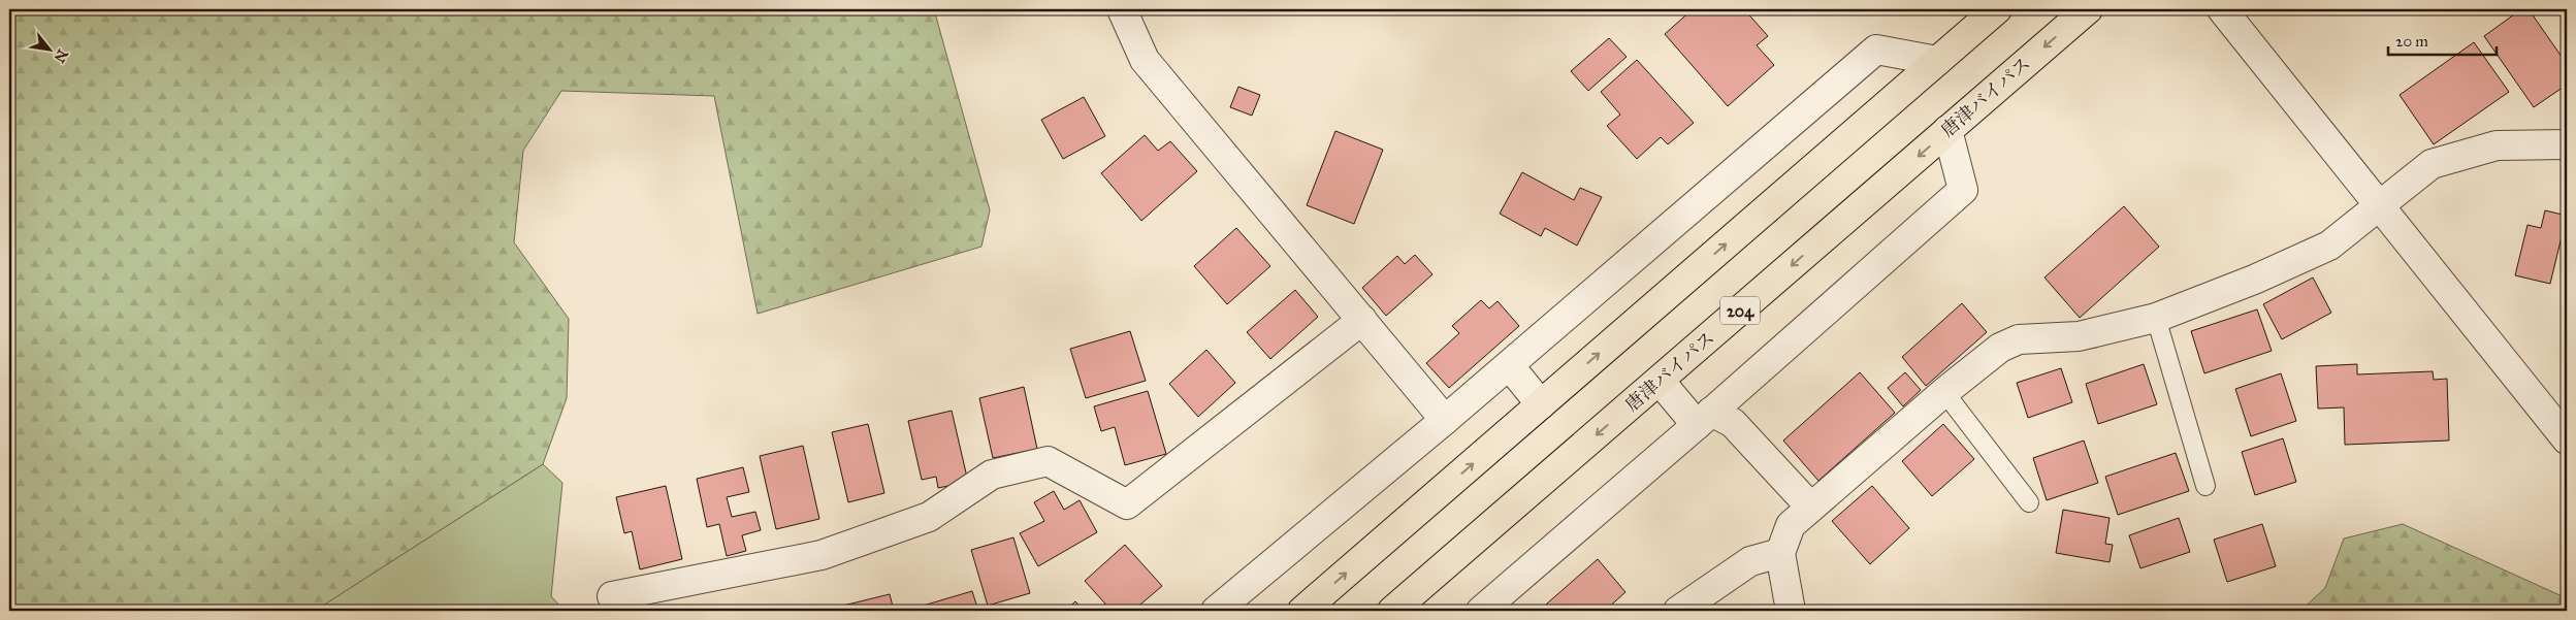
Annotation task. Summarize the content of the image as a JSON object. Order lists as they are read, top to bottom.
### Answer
{
  "streets": {
    "highway": ["唐津バイパス", "204"]
  },
  "scale_bar": "20 m",
  "north": "bottom right"
}
